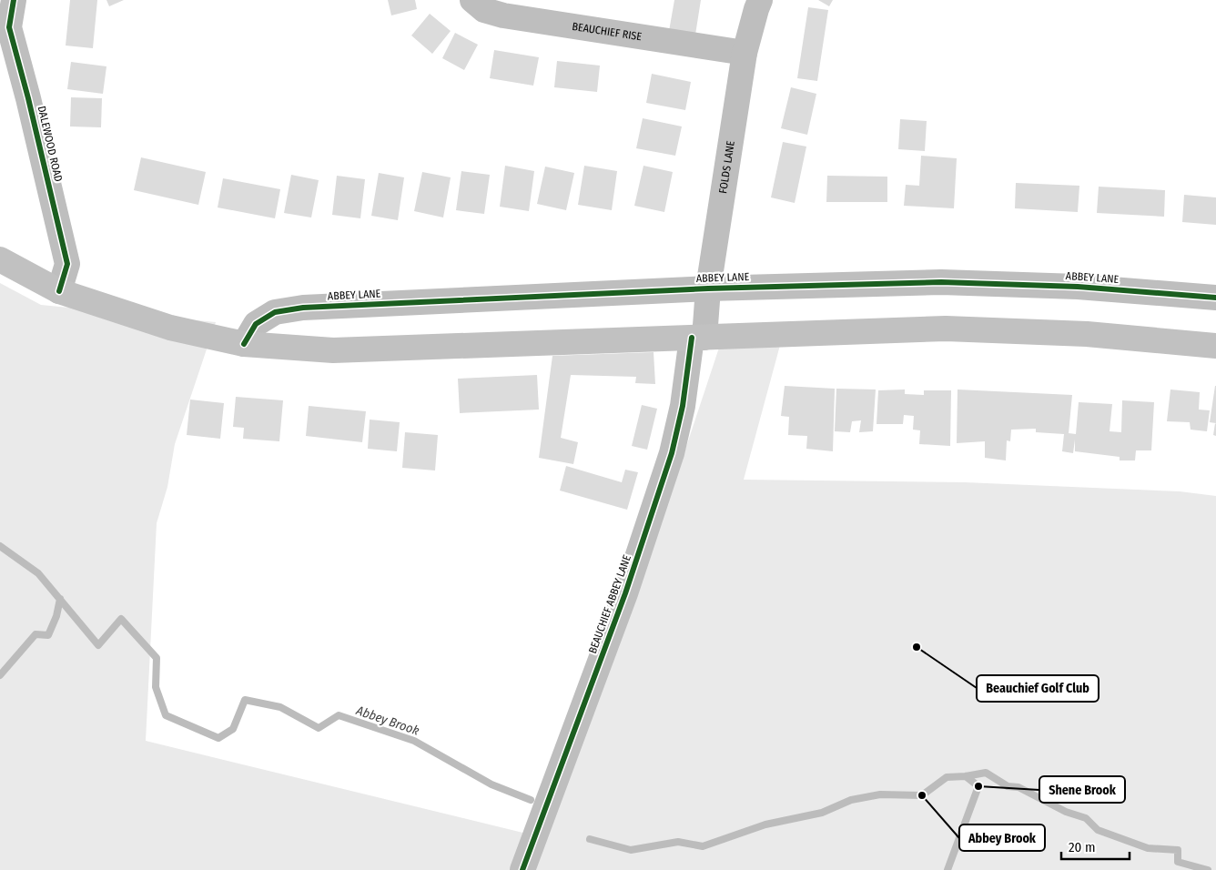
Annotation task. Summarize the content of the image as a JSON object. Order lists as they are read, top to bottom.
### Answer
{
  "streets": {
    "street": [
      "BEAUCHIEF RISE",
      "DALEWOOD ROAD",
      "FOLDS LANE",
      "ABBEY LANE",
      "BEAUCHIEF ABBEY LANE"
    ]
  },
  "crossings": [
    ["BEAUCHIEF RISE", "FOLDS LANE"],
    ["FOLDS LANE", "ABBEY LANE"],
    ["FOLDS LANE", "BEAUCHIEF ABBEY LANE"]
  ],
  "water": ["Abbey Brook"],
  "places": ["Beauchief Golf Club", "Shene Brook", "Abbey Brook"],
  "scale_bar": "20 m"
}
